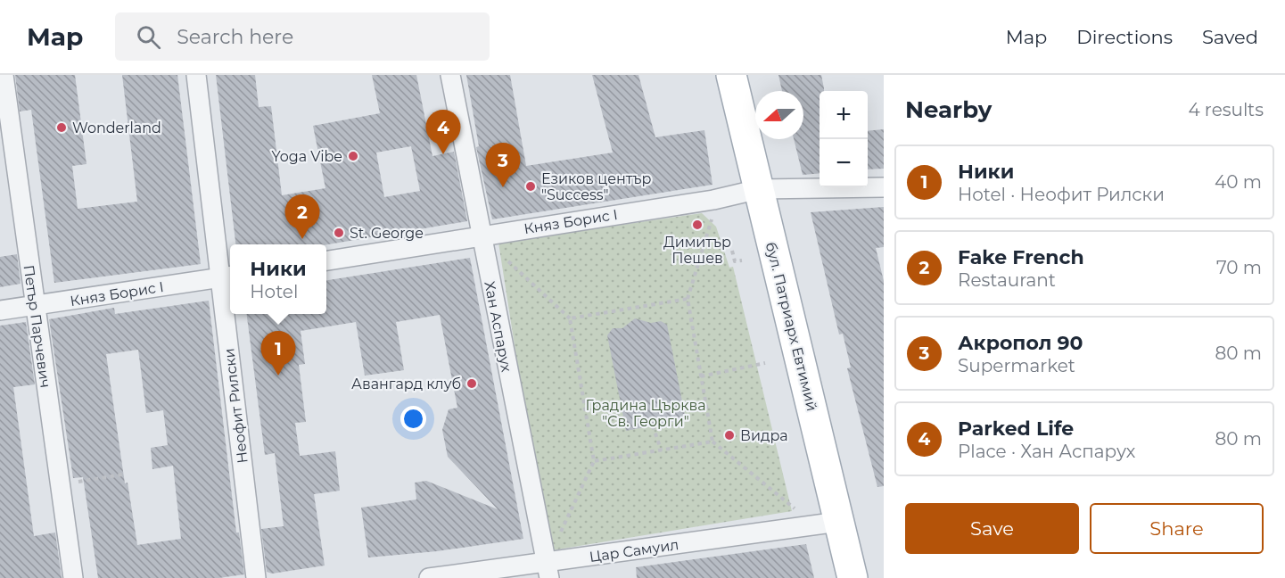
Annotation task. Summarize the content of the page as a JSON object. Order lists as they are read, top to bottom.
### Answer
{
  "streets": {
    "main road": ["бул. Патриарх Евтимий"],
    "street": [
      "Княз Борис I",
      "Петър Парчевич",
      "Хан Аспарух",
      "Неофит Рилски",
      "Цар Самуил"
    ]
  },
  "crossings": [
    ["Княз Борис I", "Петър Парчевич"],
    ["Княз Борис I", "Хан Аспарух"],
    ["Княз Борис I", "бул. Патриарх Евтимий"],
    ["Княз Борис I", "Неофит Рилски"],
    ["Хан Аспарух", "Цар Самуил"],
    ["бул. Патриарх Евтимий", "Цар Самуил"]
  ],
  "parks": ["Градина Църква \"Св. Георги\""],
  "places": [
    "Wonderland",
    "Yoga Vibe",
    "Езиков център \"Success\"",
    "Димитър Пешев",
    "St. George",
    "Авангард клуб",
    "Видра"
  ],
  "north": "left",
  "page": {
    "header": "Map",
    "search": "Search here",
    "nav": ["Map", "Directions", "Saved"],
    "heading": ["Nearby", "4 results"],
    "map_buttons": ["+", "−"],
    "pins": [
      "4",
      "3",
      "2",
      "1"
    ],
    "list": [
      {
        "mark": "1",
        "name": "Ники",
        "note": "Hotel · Неофит Рилски",
        "value": "40 m"
      },
      {
        "mark": "2",
        "name": "Fake French",
        "note": "Restaurant",
        "value": "70 m"
      },
      {
        "mark": "3",
        "name": "Акропол 90",
        "note": "Supermarket",
        "value": "80 m"
      },
      {
        "mark": "4",
        "name": "Parked Life",
        "note": "Place · Хан Аспарух",
        "value": "80 m"
      }
    ],
    "popup": ["Ники", "Hotel"],
    "buttons": ["Save", "Share"]
  }
}
